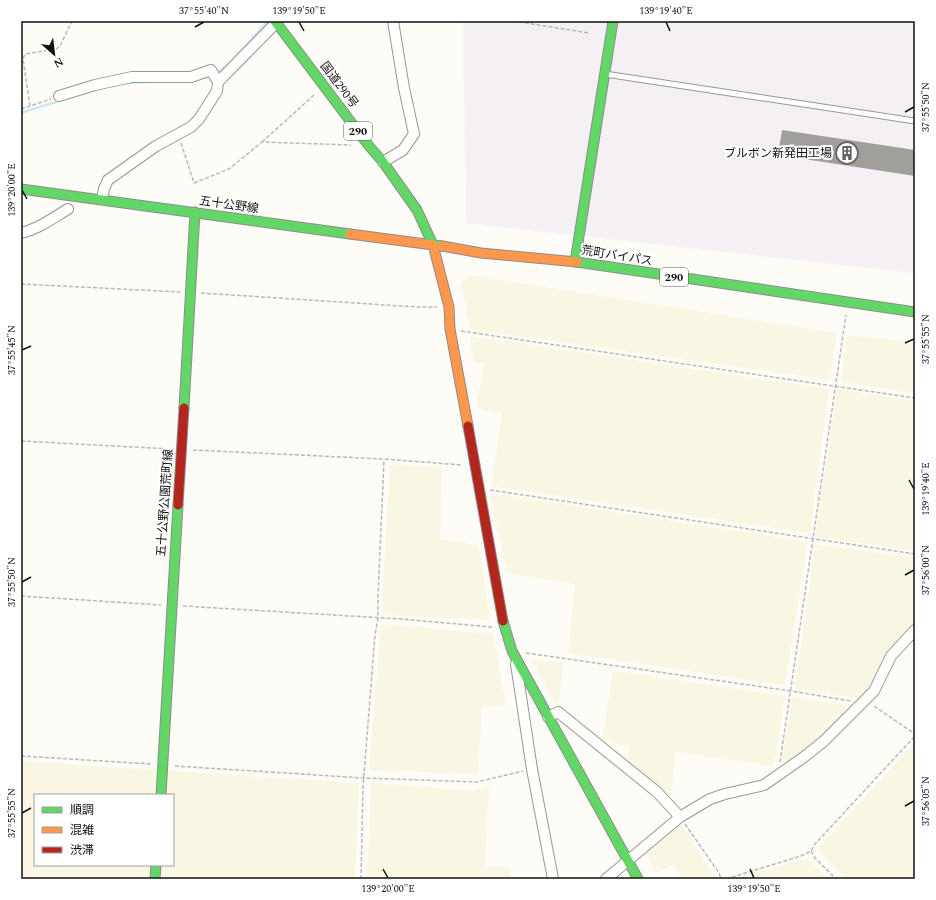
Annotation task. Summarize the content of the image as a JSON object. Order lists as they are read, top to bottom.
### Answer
{
  "streets": {
    "main road": [
      "国道290号",
      "290",
      "五十公野線",
      "荒町バイパス",
      "五十公野公園荒町線"
    ]
  },
  "crossings": [
    ["国道290号", "五十公野線"],
    ["国道290号", "荒町バイパス"],
    ["五十公野線", "荒町バイパス"],
    ["五十公野線", "五十公野公園荒町線"]
  ],
  "places": {
    "building": ["ブルボン新発田工場"]
  },
  "legend": ["順調", "混雑", "渋滞"],
  "north": "bottom right",
  "coordinates": [
    "37°55'40\"N",
    "139°19'50\"E",
    "139°19'40\"E",
    "37°55'50\"N",
    "139°20'00\"E",
    "37°55'55\"N",
    "37°55'45\"N",
    "37°56'00\"N",
    "37°56'05\"N"
  ]
}
